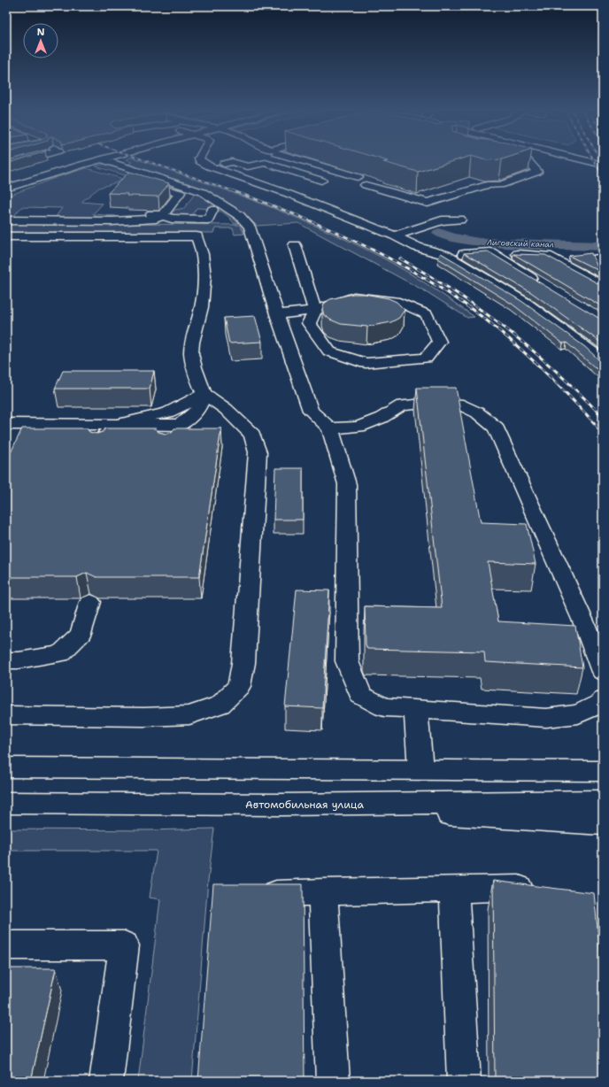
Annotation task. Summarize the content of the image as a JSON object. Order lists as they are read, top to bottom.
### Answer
{
  "streets": {
    "main road": ["Автомобильная улица"]
  },
  "water": ["Лиговский канал"],
  "north": "top"
}
